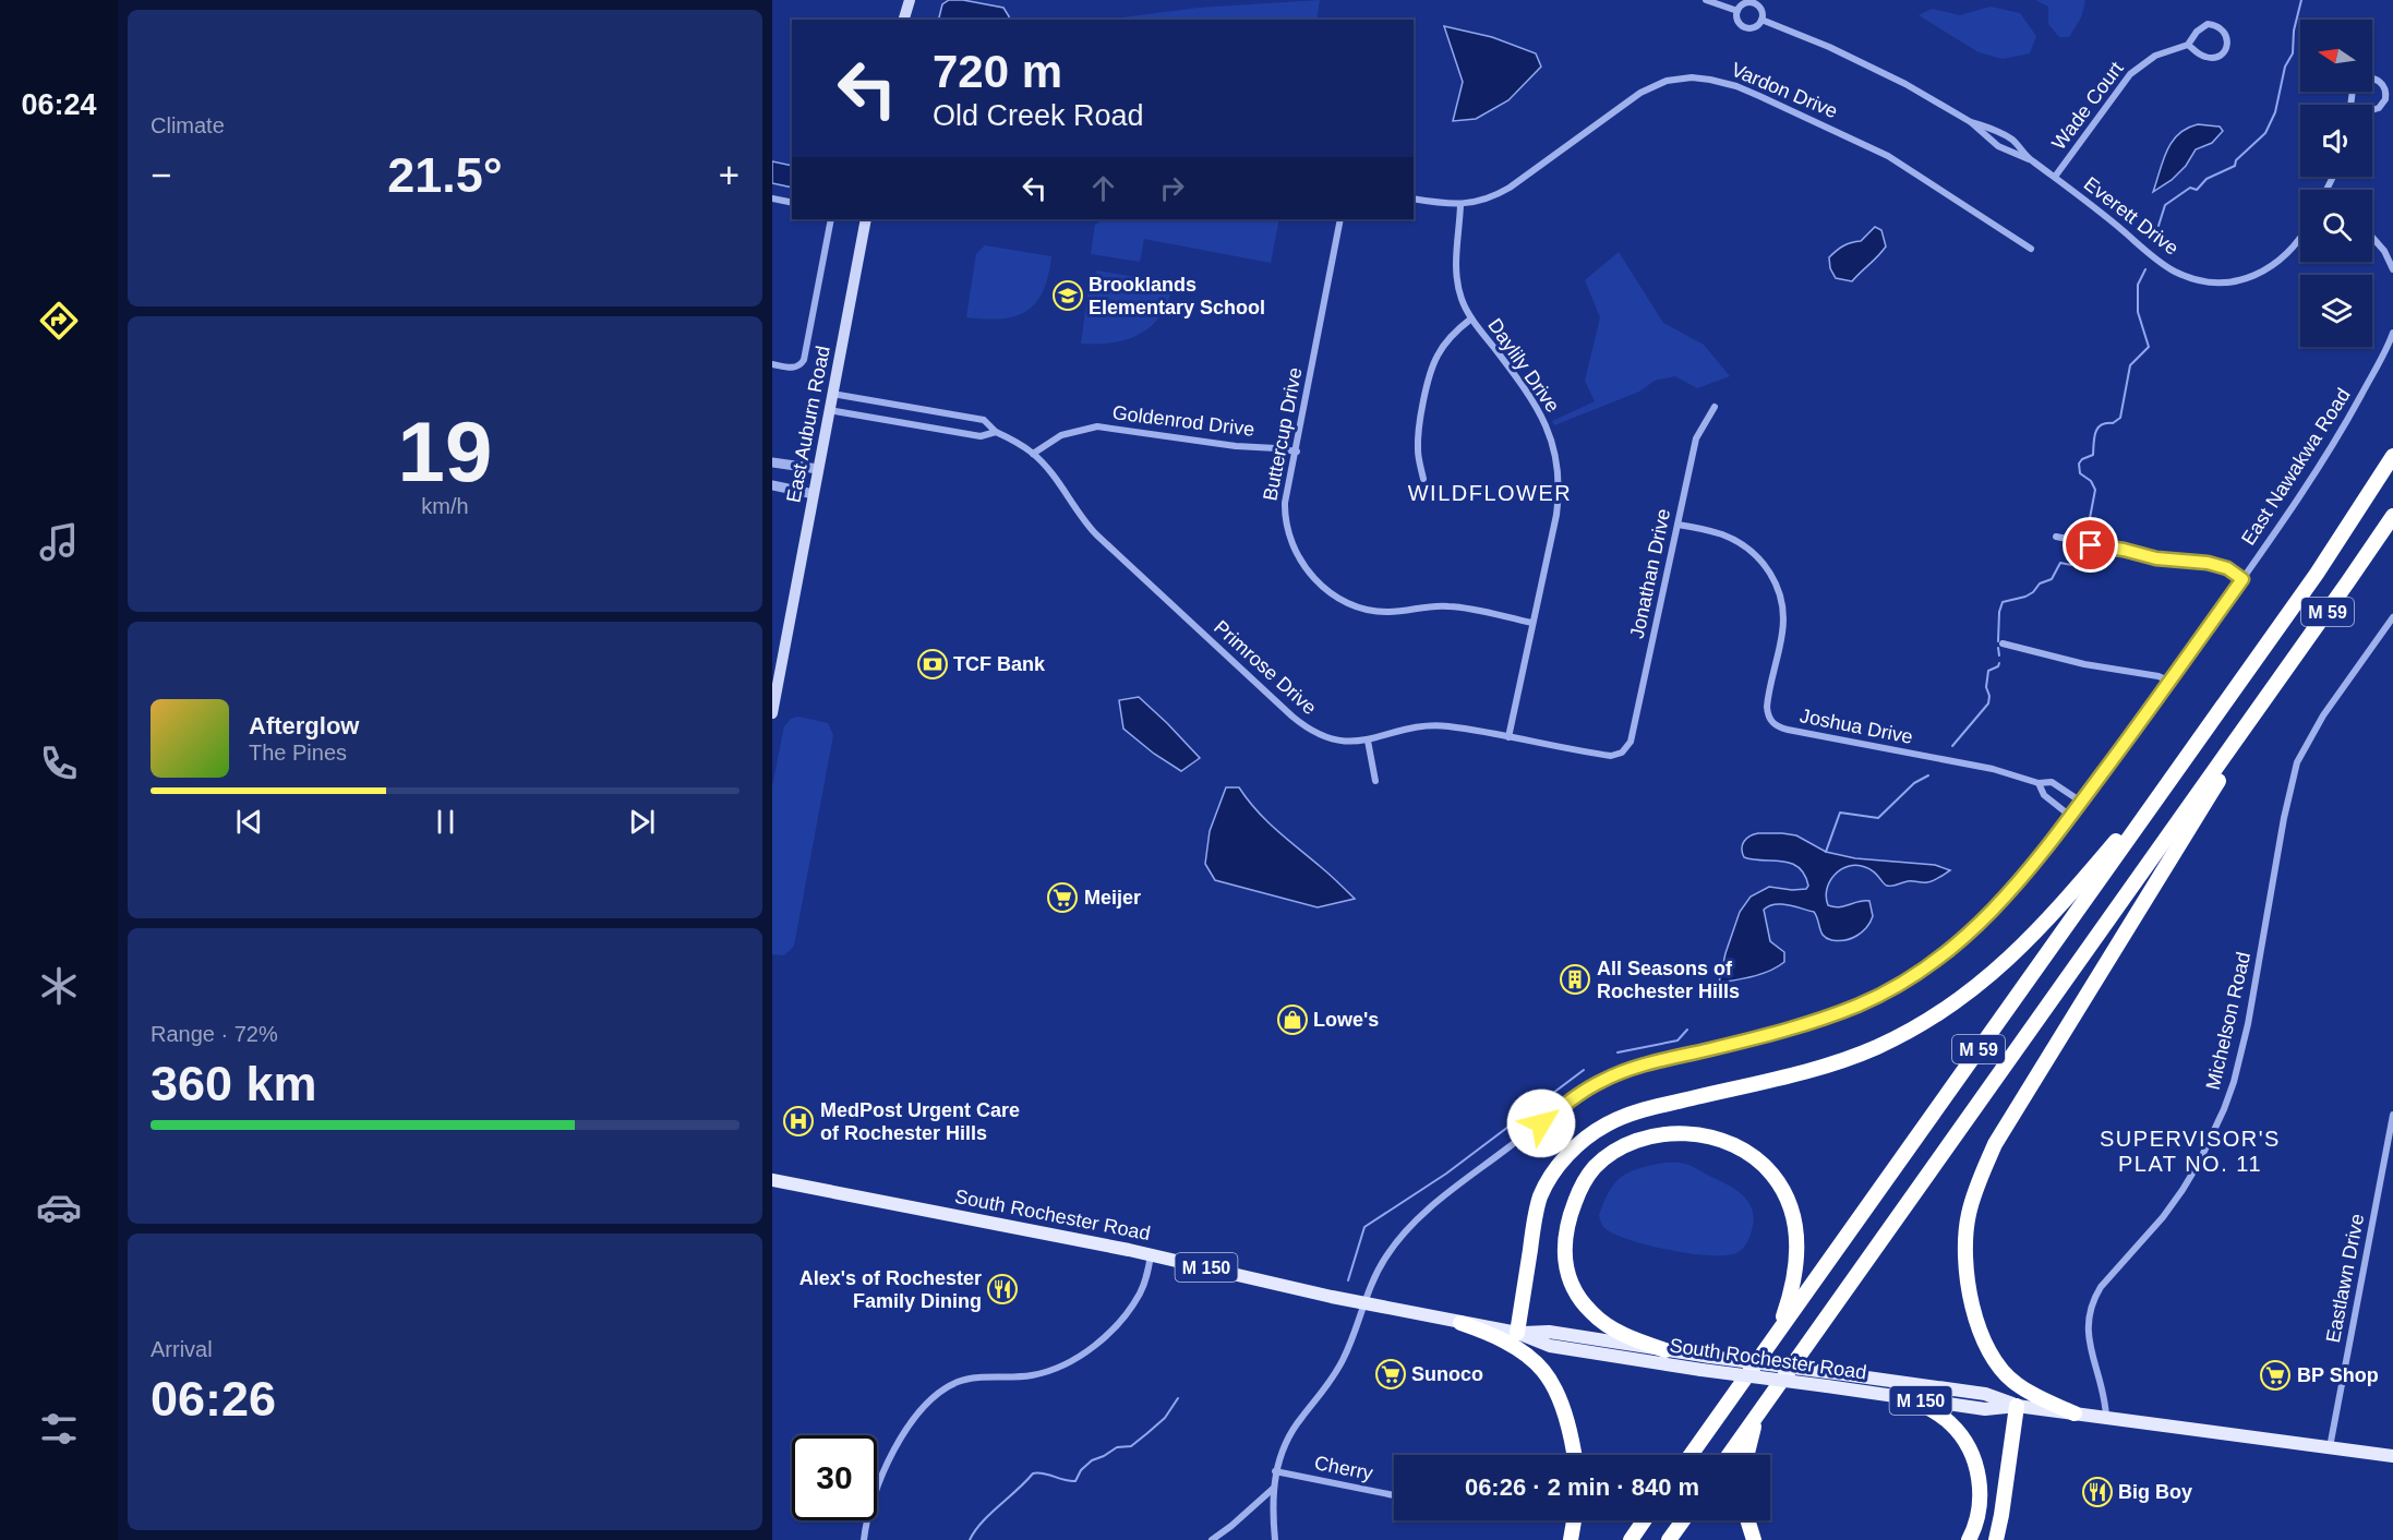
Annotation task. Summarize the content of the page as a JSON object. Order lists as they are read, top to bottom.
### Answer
{
  "streets": {
    "highway": ["M 59"],
    "main road": ["East Auburn Road", "South Rochester Road", "M 150"],
    "street": [
      "Vardon Drive",
      "Wade Court",
      "Everett Drive",
      "Daylily Drive",
      "Goldenrod Drive",
      "Buttercup Drive",
      "East Nawakwa Road",
      "Jonathan Drive",
      "Primrose Drive",
      "Joshua Drive",
      "Michelson Road",
      "Eastlawn Drive",
      "Cherry"
    ]
  },
  "crossings": [
    ["Vardon Drive", "Daylily Drive"],
    ["Wade Court", "Everett Drive"],
    ["Daylily Drive", "Buttercup Drive"],
    ["Daylily Drive", "Primrose Drive"],
    ["Goldenrod Drive", "Buttercup Drive"],
    ["Goldenrod Drive", "Primrose Drive"],
    ["East Auburn Road", "Primrose Drive"],
    ["East Nawakwa Road", "Joshua Drive"],
    ["East Nawakwa Road", "South Rochester Road"],
    ["East Nawakwa Road", "Cherry"],
    ["Jonathan Drive", "Primrose Drive"],
    ["Jonathan Drive", "Joshua Drive"],
    ["Michelson Road", "South Rochester Road"],
    ["South Rochester Road", "Eastlawn Drive"]
  ],
  "districts": ["WILDFLOWER", "SUPERVISOR'S PLAT NO. 11"],
  "places": {
    "school or university": ["Brooklands Elementary School"],
    "bank": ["TCF Bank"],
    "supermarket": ["Meijer", "Sunoco", "BP Shop"],
    "building": ["All Seasons of Rochester Hills"],
    "shop": ["Lowe's"],
    "hospital": ["MedPost Urgent Care of Rochester Hills"],
    "restaurant": ["Alex's of Rochester Family Dining", "Big Boy"]
  },
  "north": "left",
  "page": {
    "tabs": "06:24",
    "tile": [
      "Climate",
      ["19", "km/h"],
      ["Range · 72%", "360 km"],
      ["Arrival", "06:26"]
    ],
    "turn": ["720 m", "Old Creek Road"],
    "heat": ["−", "21.5°", "+"],
    "song": ["Afterglow", "The Pines"],
    "limit": "30",
    "trip": "06:26 · 2 min · 840 m"
  }
}
